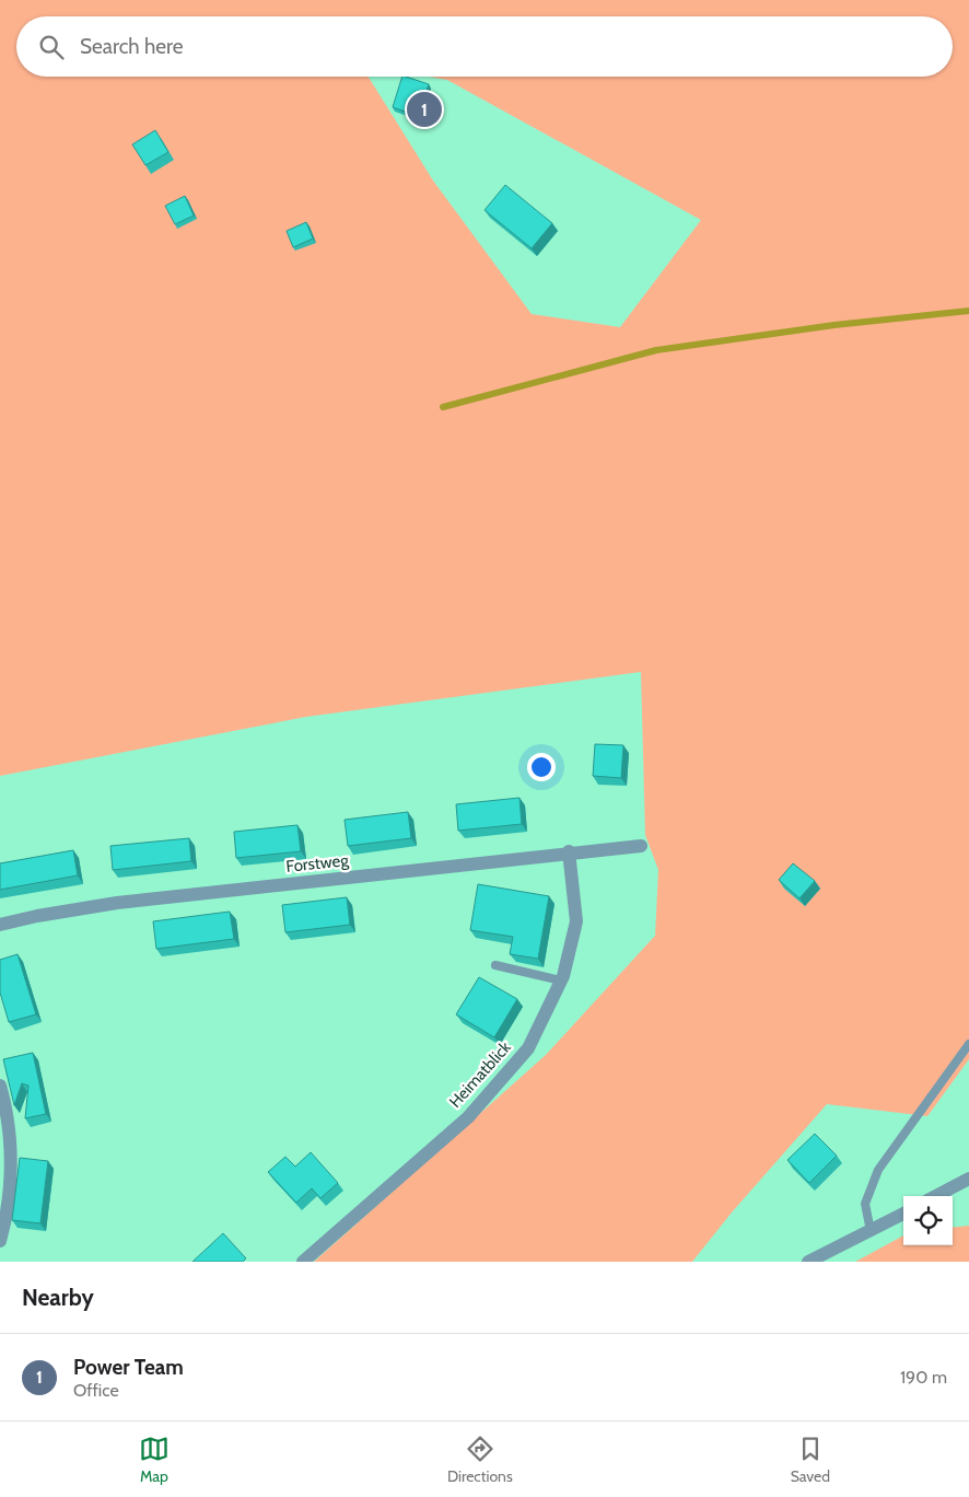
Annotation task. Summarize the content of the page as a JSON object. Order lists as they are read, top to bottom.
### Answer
{
  "streets": {
    "street": ["Forstweg", "Heimatblick"]
  },
  "crossings": [
    ["Forstweg", "Heimatblick"]
  ],
  "page": {
    "search": "Search here",
    "pins": "1",
    "heading": "Nearby",
    "list": [
      {
        "mark": "1",
        "name": "Power Team",
        "note": "Office",
        "value": "190 m"
      }
    ],
    "nav": ["Map", "Directions", "Saved"]
  }
}
